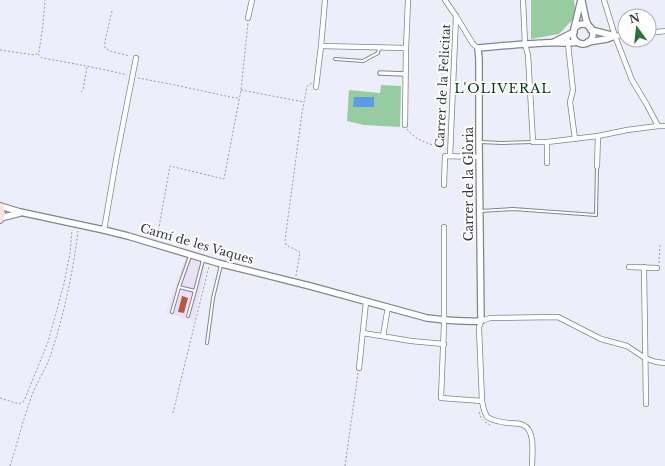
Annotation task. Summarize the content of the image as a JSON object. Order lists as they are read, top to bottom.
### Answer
{
  "streets": {
    "street": ["Carrer de la Felicitat", "Carrer de la Glòria", "Camí de les Vaques"]
  },
  "crossings": [
    ["Carrer de la Glòria", "Camí de les Vaques"]
  ],
  "districts": ["L'OLIVERAL"],
  "north": "top"
}
